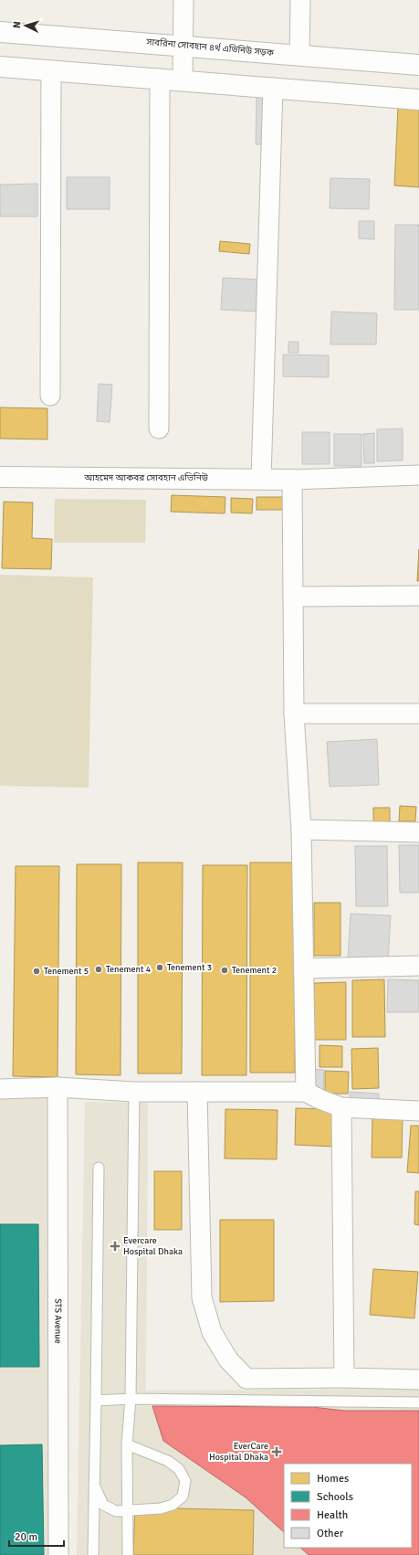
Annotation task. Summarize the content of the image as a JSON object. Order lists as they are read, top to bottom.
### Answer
{
  "streets": {
    "street": ["সাবরিনা সোবহান ৪র্থ এভিনিউ সড়ক", "আহমেদ আকবর সোবহান এভিনিউ", "STS Avenue"]
  },
  "places": {
    "other": [
      "Tenement 3",
      "Tenement 4",
      "Tenement 2",
      "Tenement 5"
    ],
    "health": ["Evercare Hospital Dhaka", "EverCare Hospital Dhaka"]
  },
  "legend": [
    "Homes",
    "Schools",
    "Health",
    "Other"
  ],
  "scale_bar": "20 m",
  "north": "left"
}
